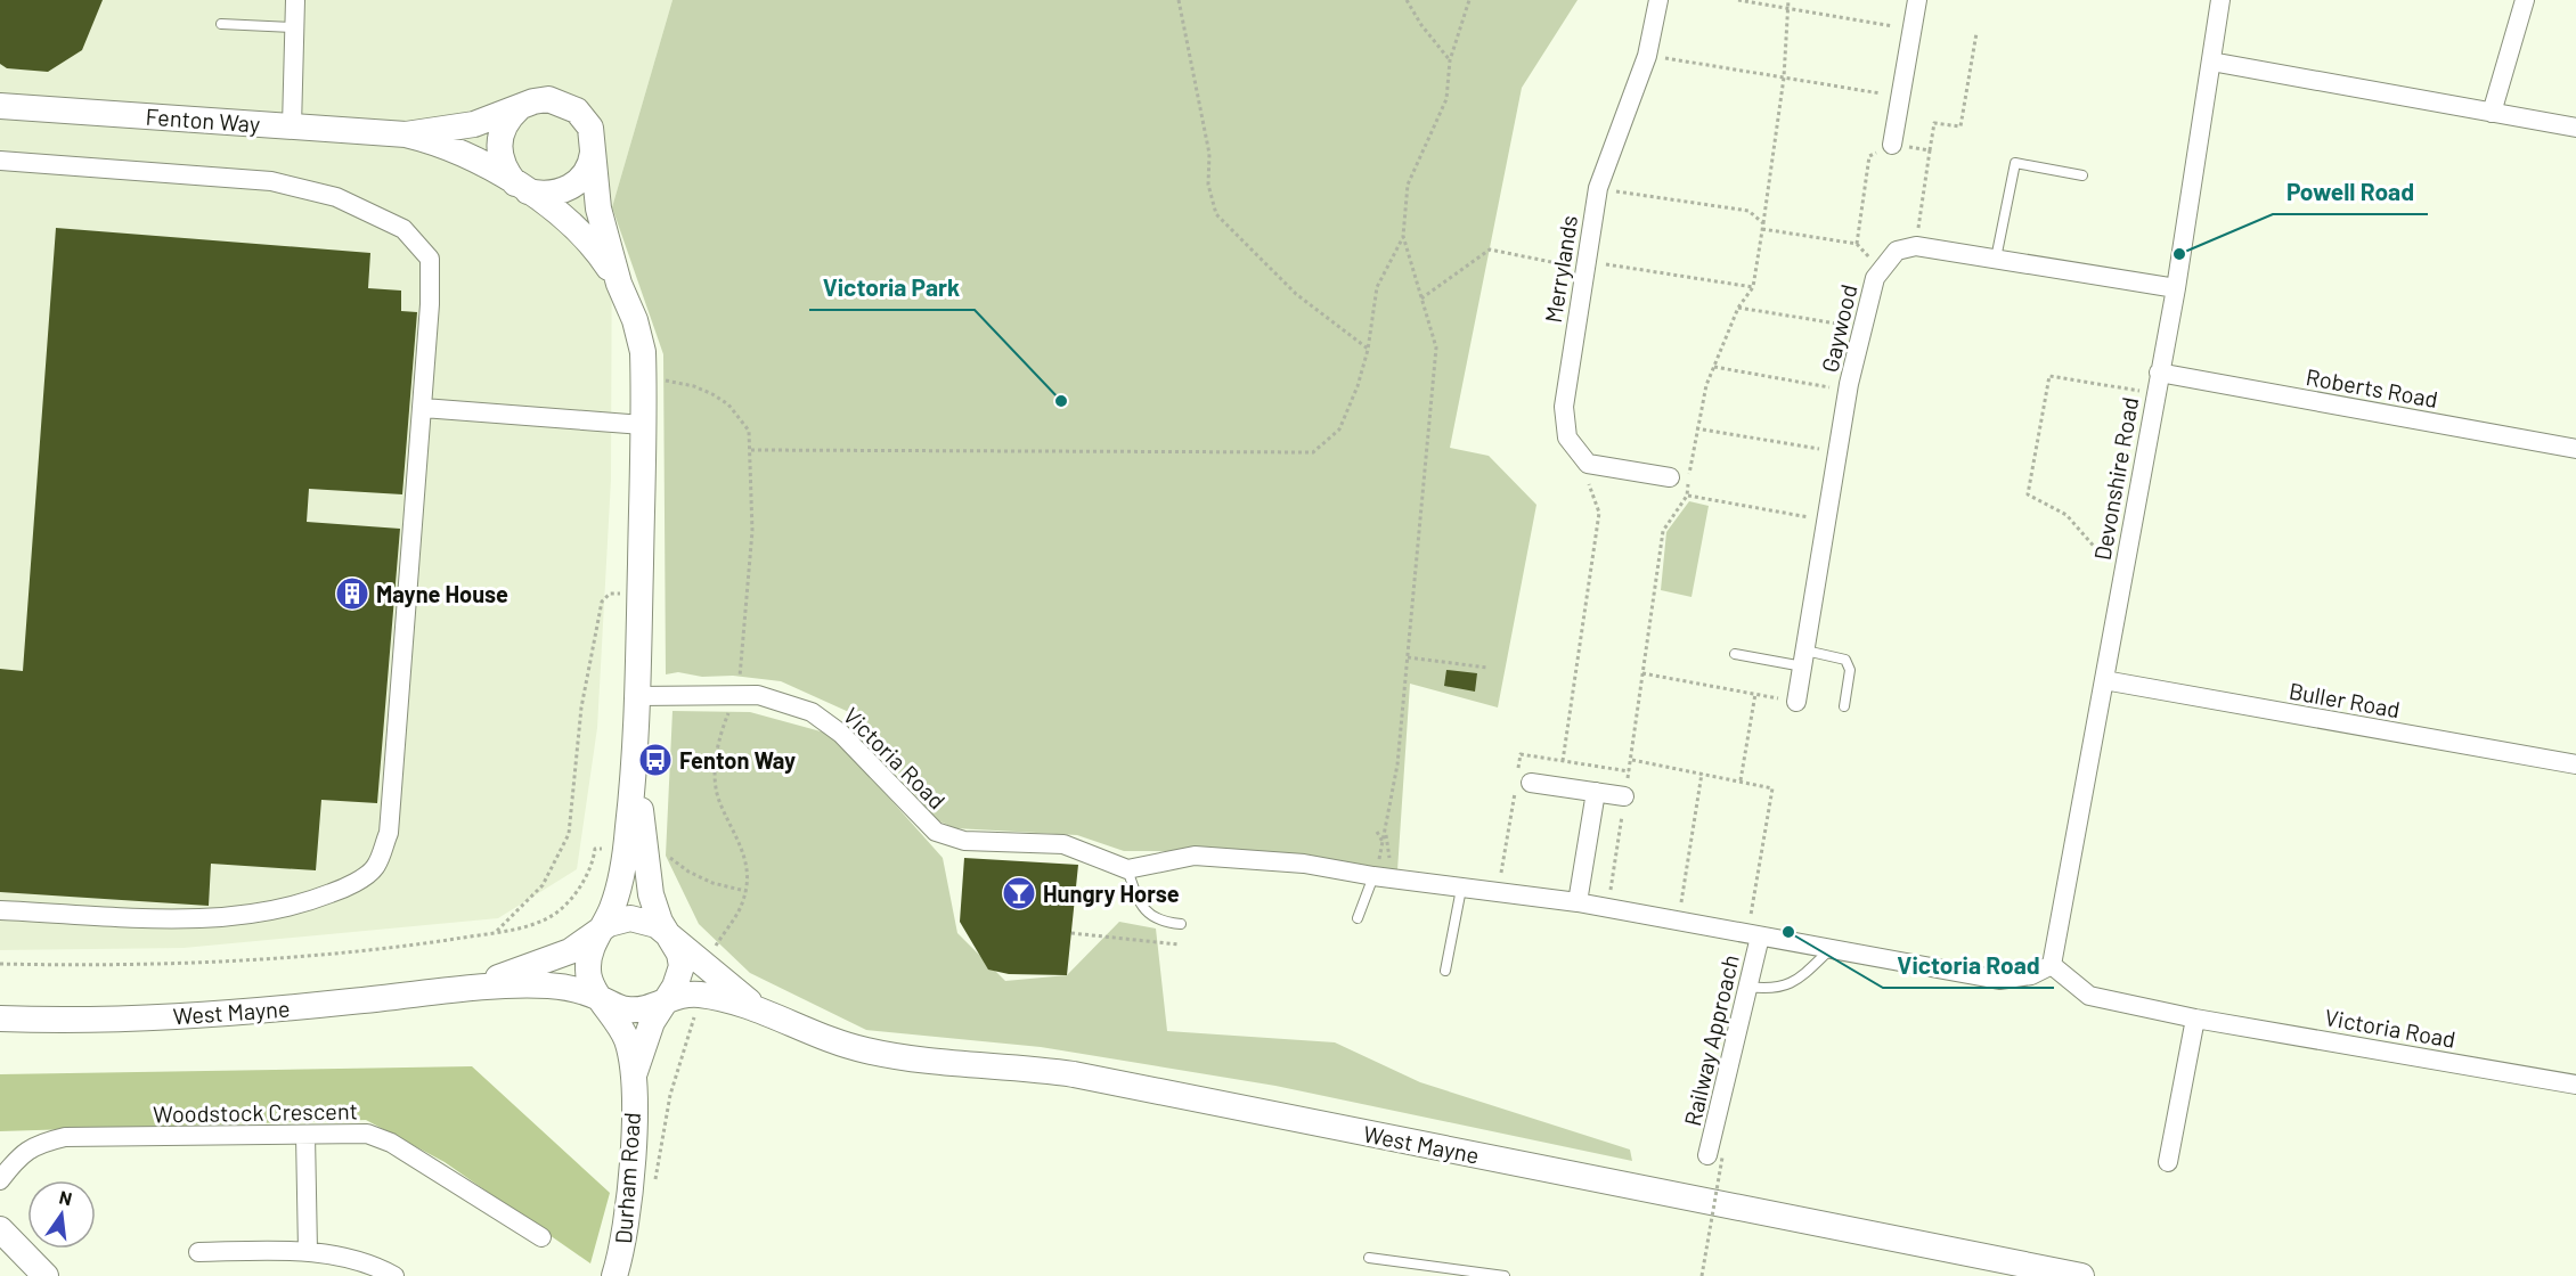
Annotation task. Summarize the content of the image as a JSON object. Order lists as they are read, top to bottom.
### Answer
{
  "streets": {
    "main road": ["Fenton Way", "West Mayne", "Durham Road"],
    "street": [
      "Merrylands",
      "Gaywood",
      "Roberts Road",
      "Devonshire Road",
      "Buller Road",
      "Victoria Road",
      "Railway Approach",
      "Woodstock Crescent"
    ]
  },
  "crossings": [
    ["Fenton Way", "Victoria Road"],
    ["Fenton Way", "West Mayne"],
    ["Fenton Way", "Durham Road"],
    ["Roberts Road", "Devonshire Road"],
    ["Devonshire Road", "Buller Road"],
    ["Devonshire Road", "Victoria Road"],
    ["West Mayne", "Durham Road"]
  ],
  "places": {
    "other": ["Powell Road", "Victoria Park", "Victoria Road"],
    "building": ["Mayne House"],
    "bus stop": ["Fenton Way"],
    "bar": ["Hungry Horse"]
  },
  "north": "top"
}
